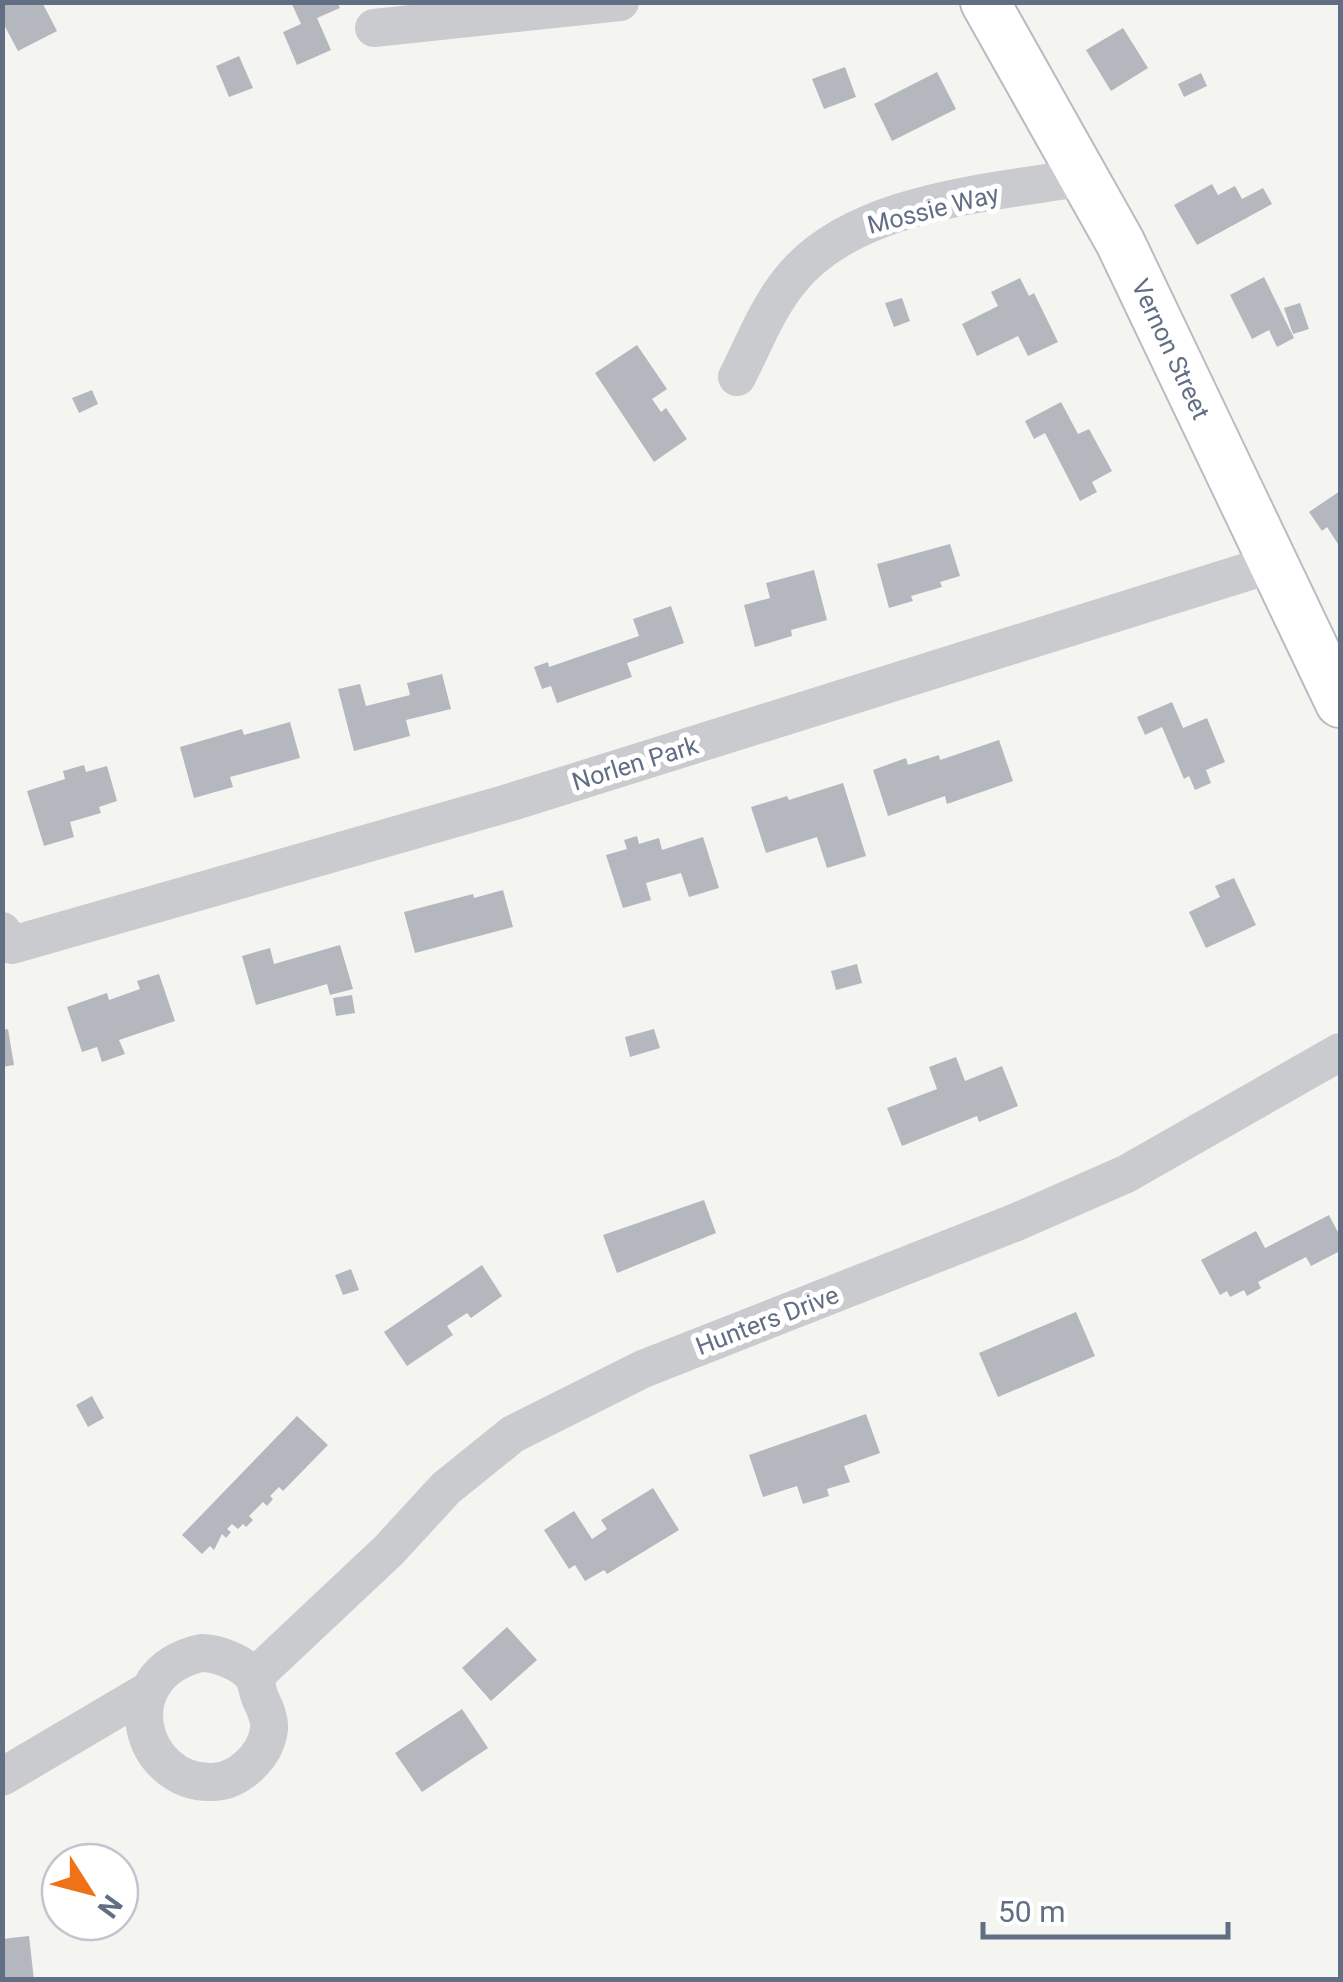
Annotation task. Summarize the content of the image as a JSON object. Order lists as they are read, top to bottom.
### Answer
{
  "streets": {
    "main road": ["Vernon Street"],
    "street": ["Mossie Way", "Norlen Park", "Hunters Drive"]
  },
  "crossings": [
    ["Mossie Way", "Vernon Street"],
    ["Vernon Street", "Norlen Park"]
  ],
  "scale_bar": "50 m",
  "north": "bottom right"
}
